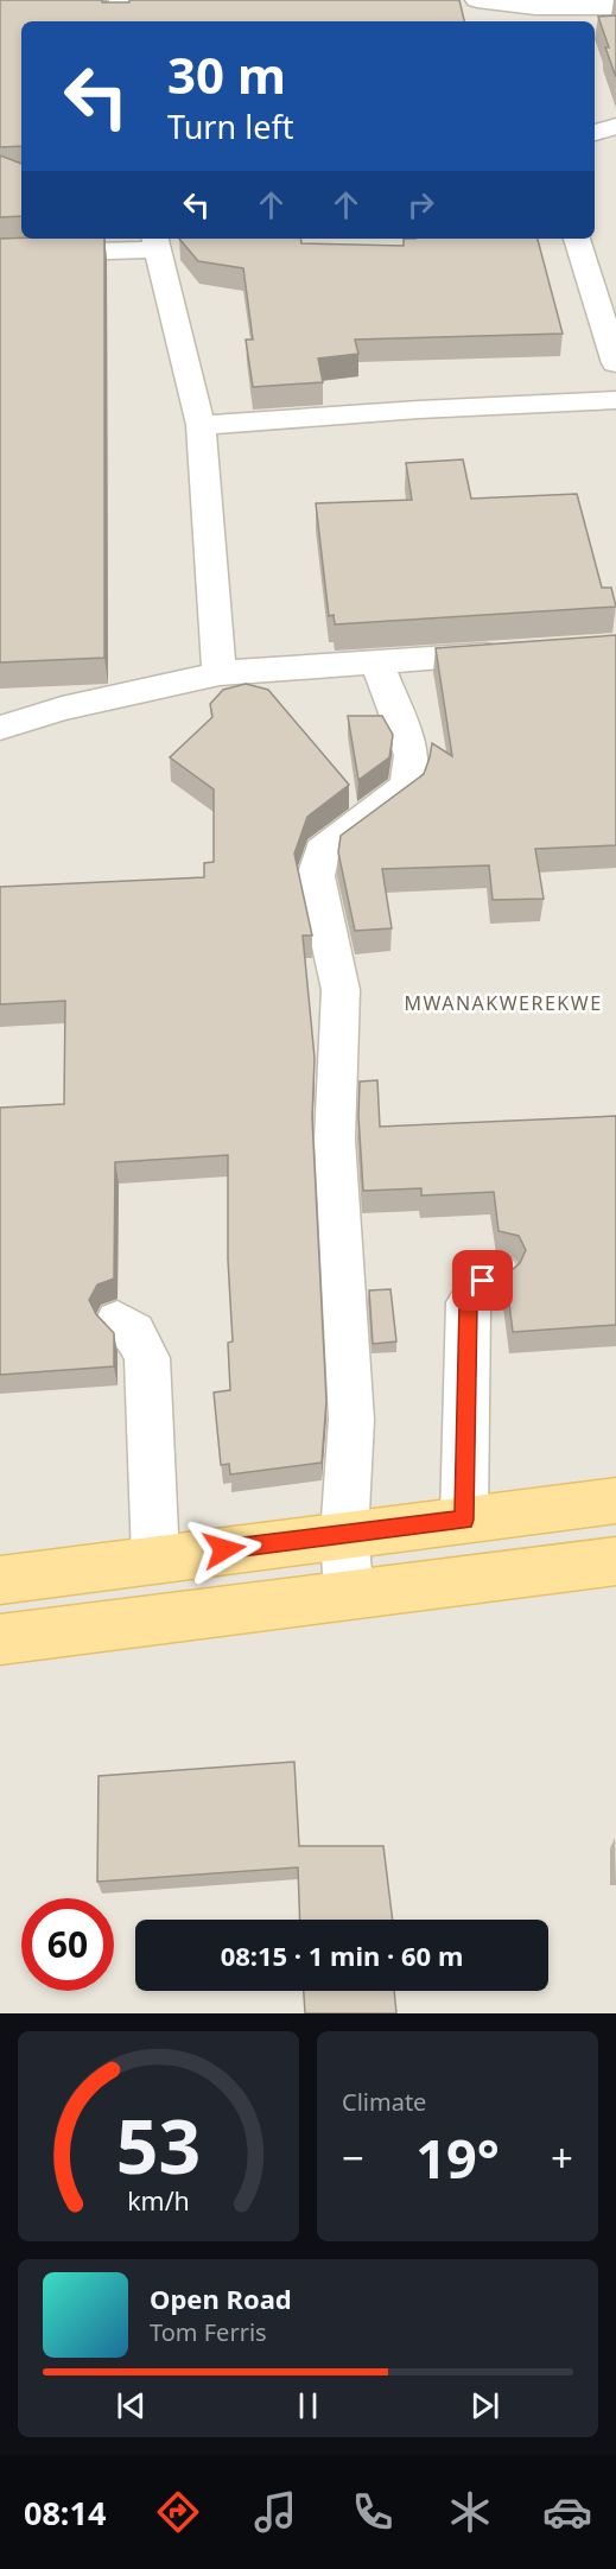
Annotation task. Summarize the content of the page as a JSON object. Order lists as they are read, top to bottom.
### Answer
{
  "districts": ["MWANAKWEREKWE"],
  "page": {
    "turn": ["30 m", "Turn left"],
    "limit": "60",
    "trip": "08:15 · 1 min · 60 m",
    "tile": "Climate",
    "heat": ["−", "19°", "+"],
    "song": ["Open Road", "Tom Ferris"],
    "tabs": "08:14",
    "gauge": ["53", "km/h"]
  }
}
